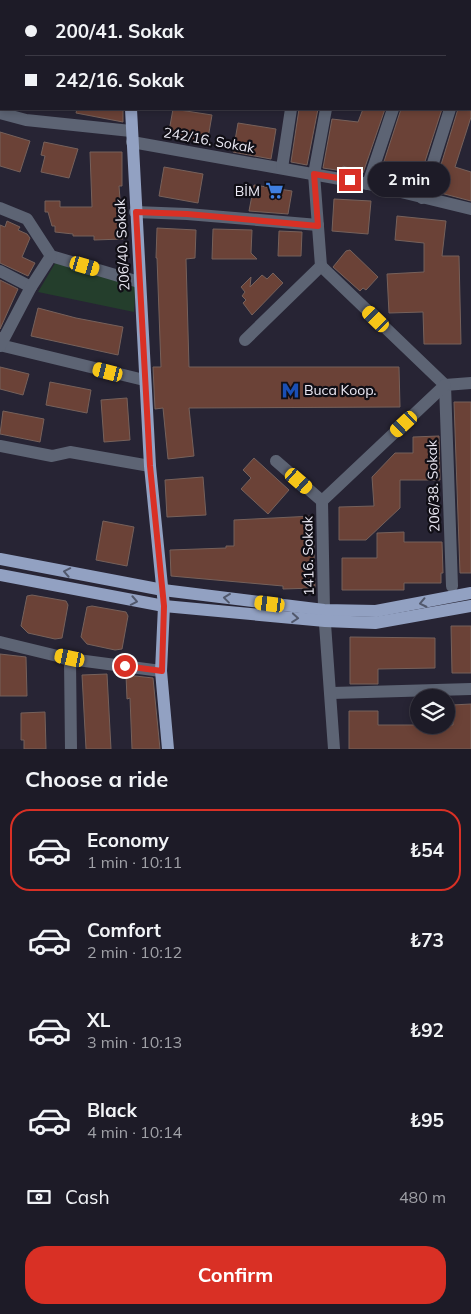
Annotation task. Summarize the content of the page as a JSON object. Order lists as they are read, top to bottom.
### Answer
{
  "streets": {
    "main road": ["206/40. Sokak"],
    "street": ["242/16. Sokak", "206/38. Sokak", "1416. Sokak"]
  },
  "crossings": [
    ["242/16. Sokak", "206/40. Sokak"],
    ["206/38. Sokak", "1416. Sokak"]
  ],
  "places": {
    "supermarket": ["BİM"],
    "metro station": ["Buca Koop."]
  },
  "page": {
    "banner": ["200/41. Sokak", "242/16. Sokak"],
    "bubble": "2 min",
    "heading": "Choose a ride",
    "list": [
      {
        "name": "Economy",
        "note": "1 min · 10:11",
        "value": "₺54"
      },
      {
        "name": "Comfort",
        "note": "2 min · 10:12",
        "value": "₺73"
      },
      {
        "name": "XL",
        "note": "3 min · 10:13",
        "value": "₺92"
      },
      {
        "name": "Black",
        "note": "4 min · 10:14",
        "value": "₺95"
      }
    ],
    "pay": ["Cash", "480 m"],
    "buttons": "Confirm"
  }
}
